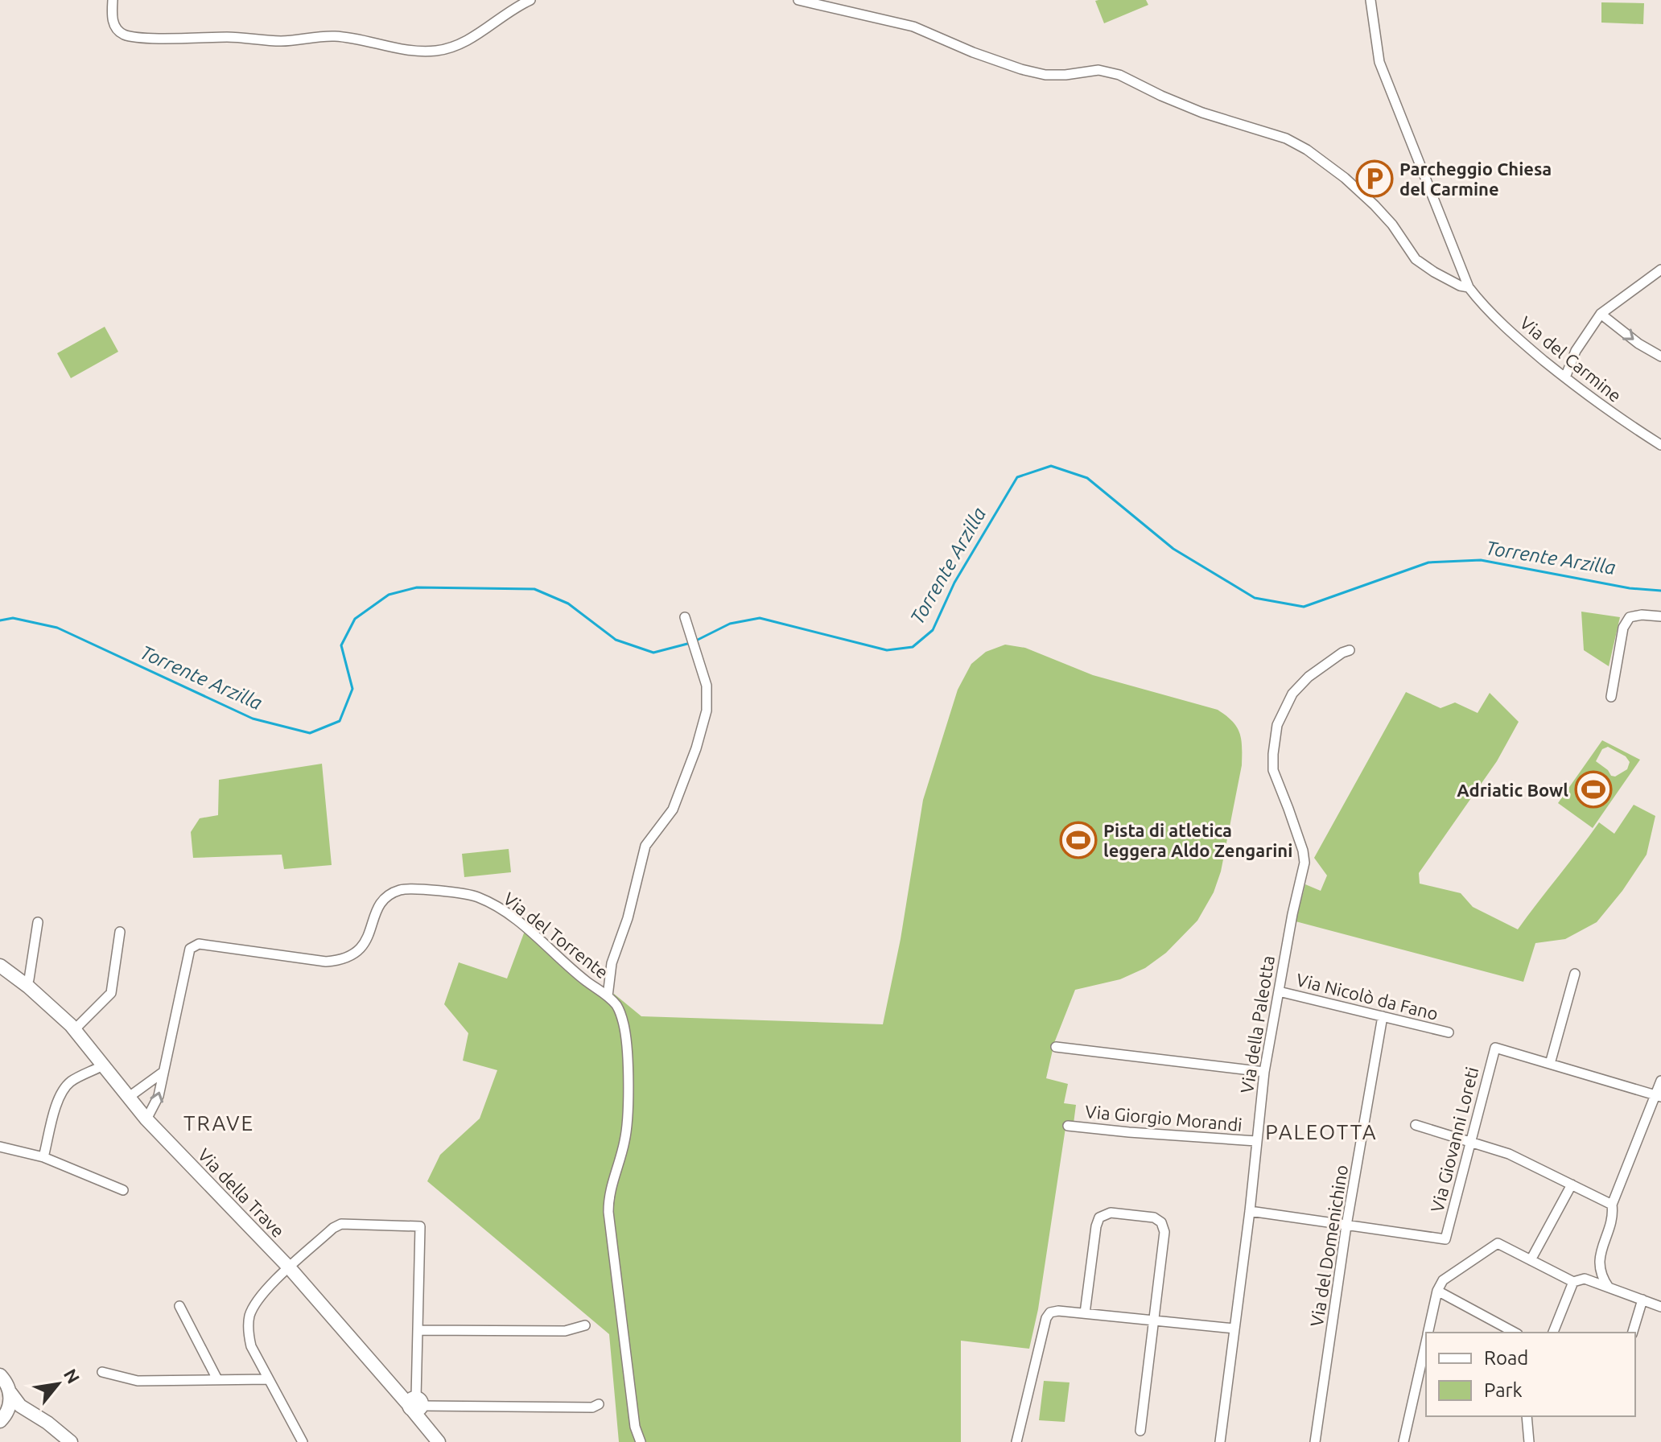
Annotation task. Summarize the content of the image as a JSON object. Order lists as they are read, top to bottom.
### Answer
{
  "streets": {
    "main road": ["Via della Trave"],
    "street": [
      "Via del Carmine",
      "Via del Torrente",
      "Via Nicolò da Fano",
      "Via della Paleotta",
      "Via Giorgio Morandi",
      "Via Giovanni Loreti",
      "Via del Domenichino"
    ]
  },
  "crossings": [
    ["Via del Torrente", "Via della Trave"],
    ["Via Nicolò da Fano", "Via della Paleotta"],
    ["Via Nicolò da Fano", "Via del Domenichino"],
    ["Via della Paleotta", "Via Giorgio Morandi"],
    ["Via Giovanni Loreti", "Via del Domenichino"]
  ],
  "districts": ["TRAVE", "PALEOTTA"],
  "water": ["Torrente Arzilla"],
  "places": {
    "parking": ["Parcheggio Chiesa del Carmine"],
    "sports": ["Adriatic Bowl", "Pista di atletica leggera Aldo Zengarini"]
  },
  "legend": ["Road", "Park"],
  "north": "top right"
}
